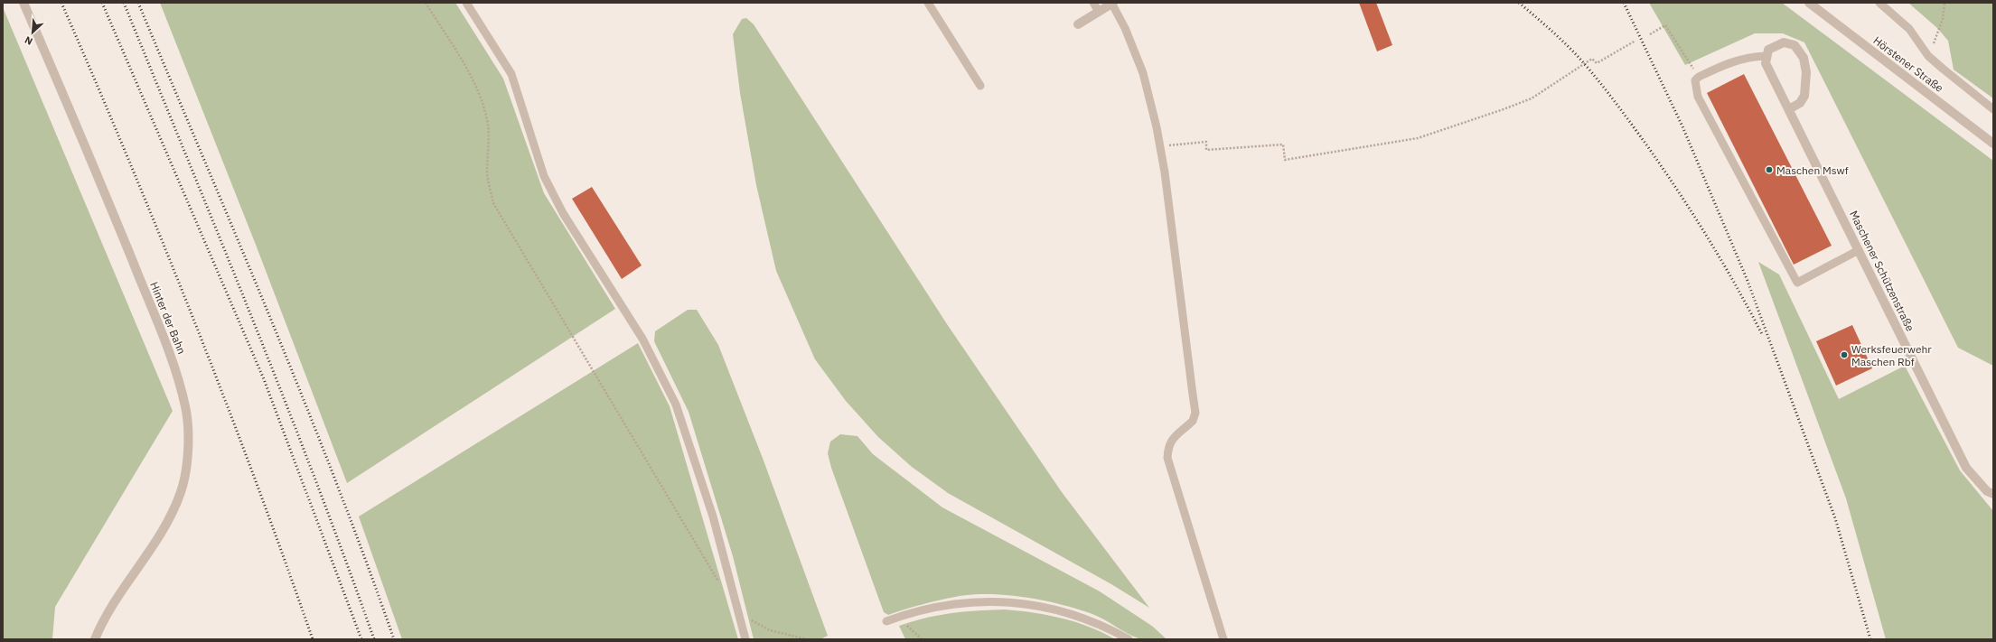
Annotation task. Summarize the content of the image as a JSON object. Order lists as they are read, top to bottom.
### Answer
{
  "streets": {
    "street": ["Hörstener Straße", "Maschener Schützenstraße", "Hinter der Bahn"]
  },
  "places": ["Maschen Mswf", "Werksfeuerwehr Maschen Rbf"],
  "north": "bottom left"
}
